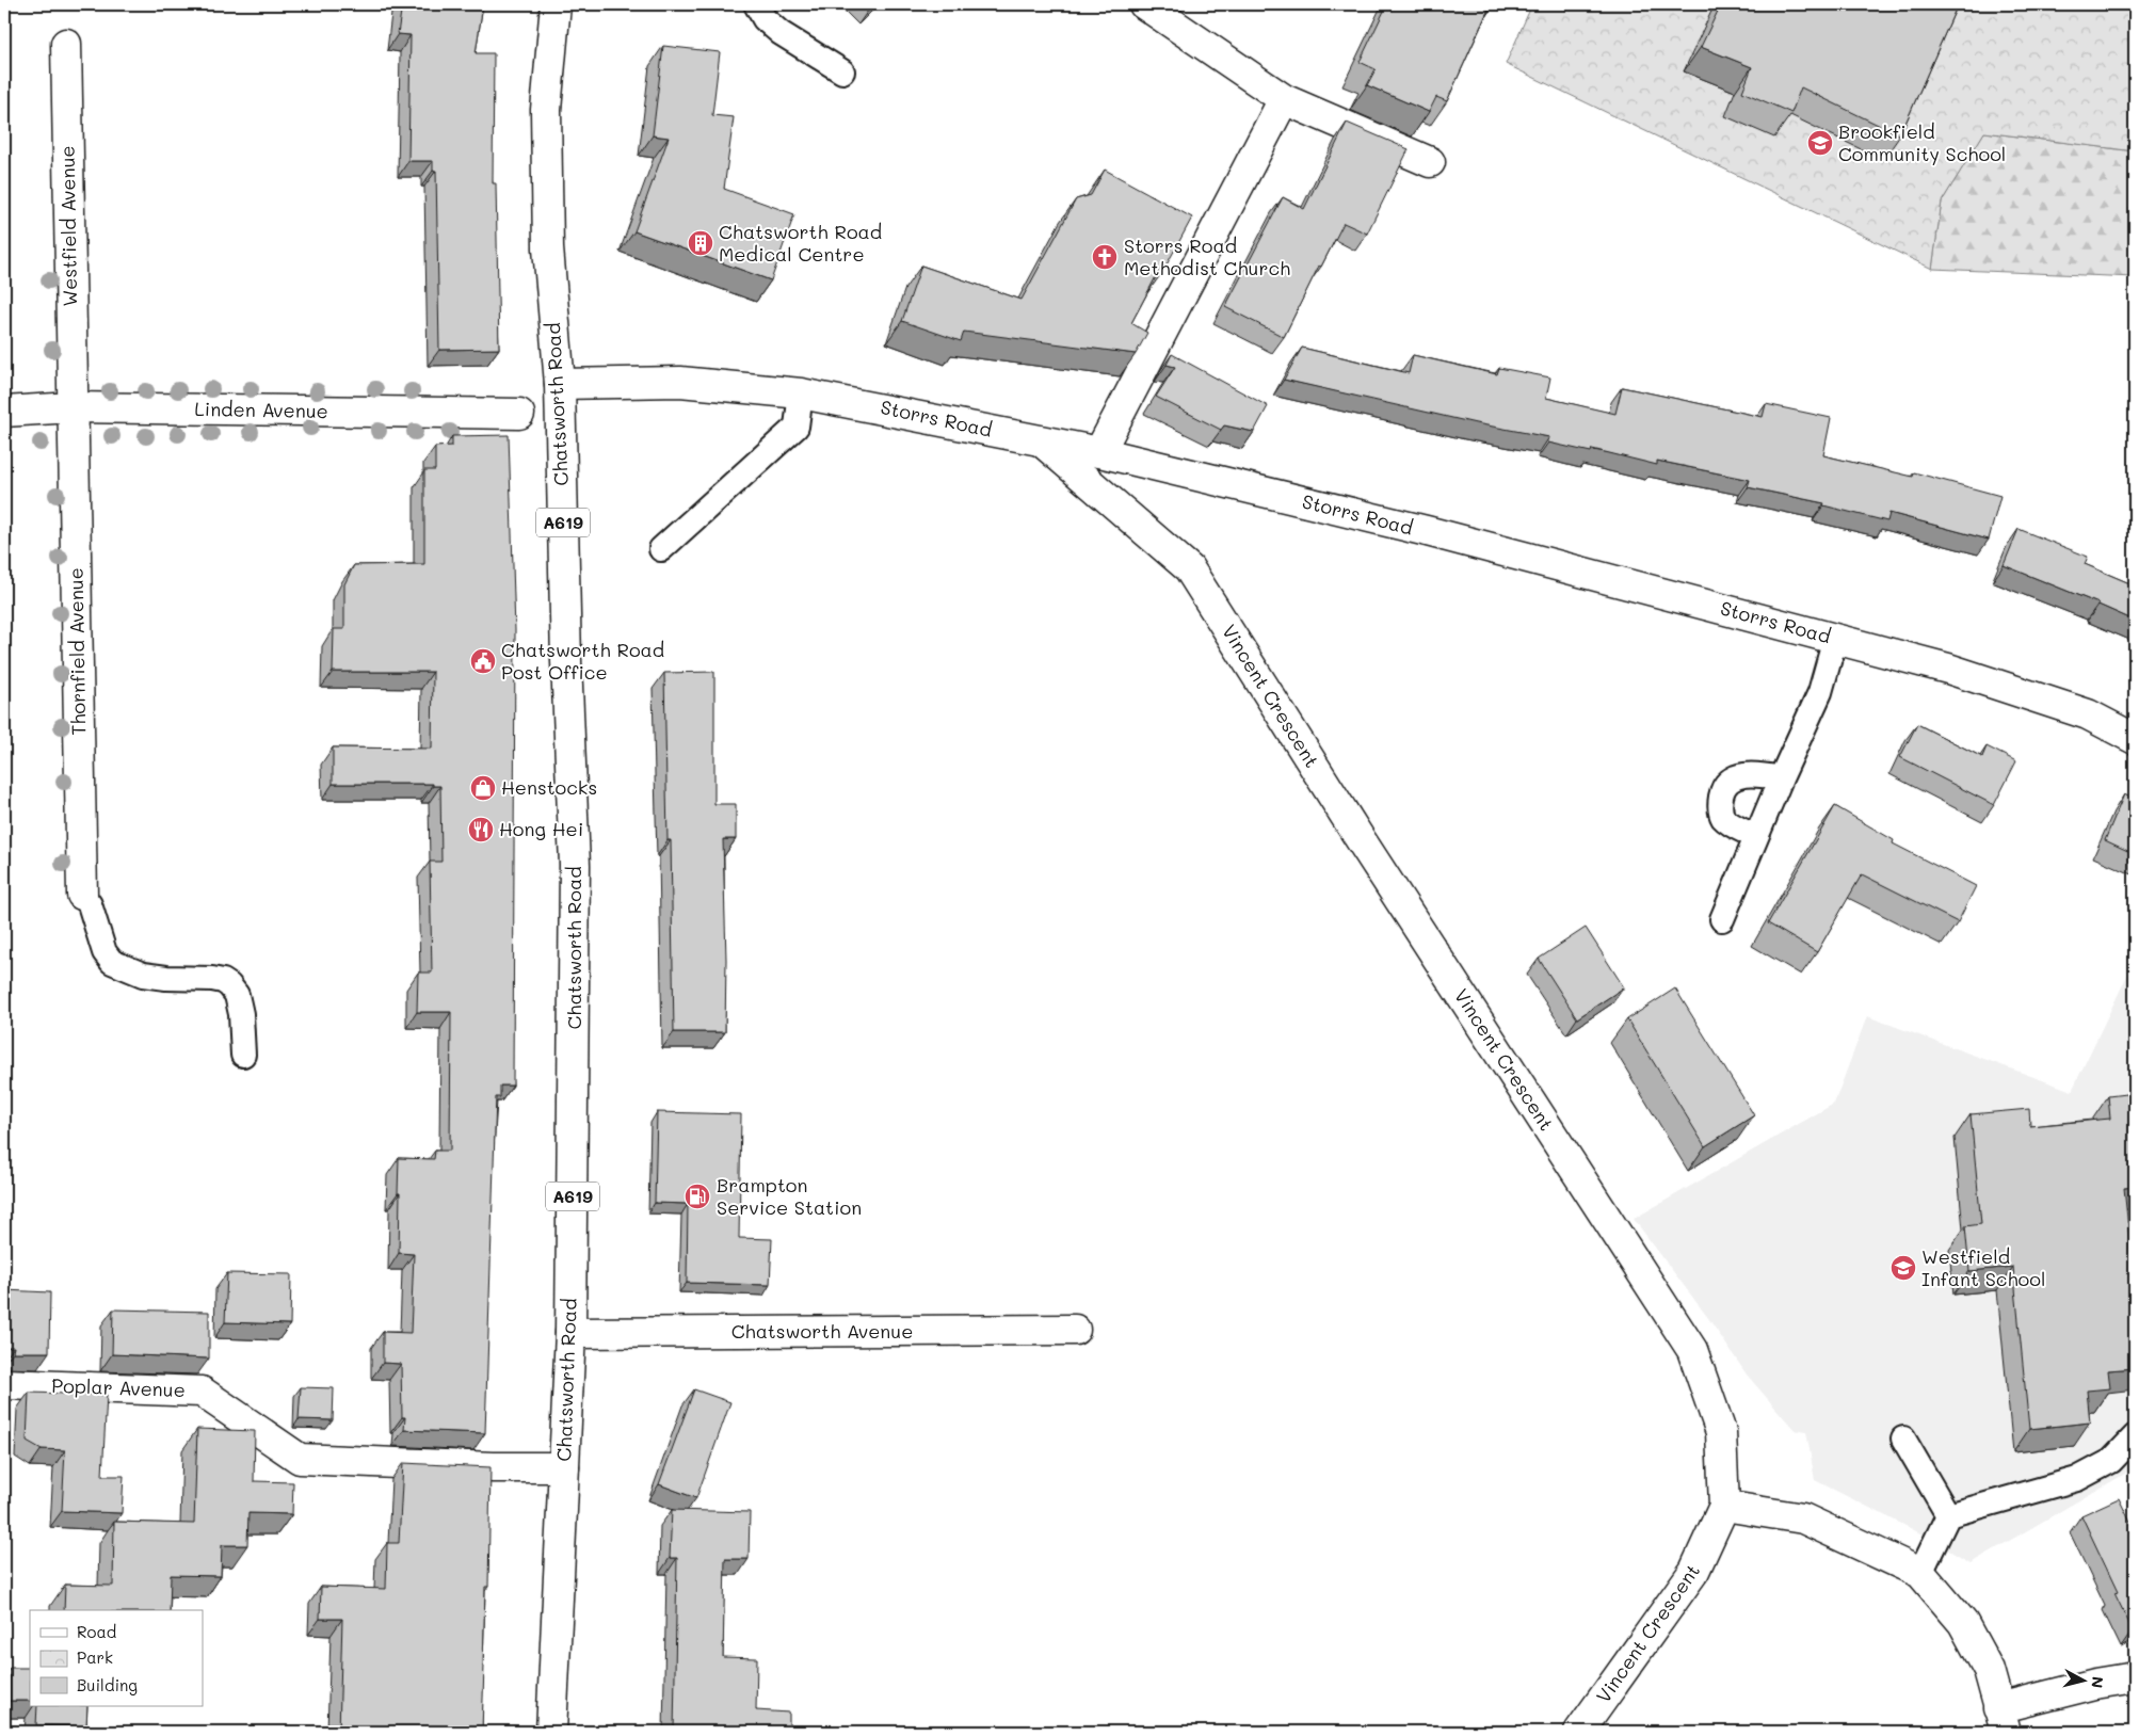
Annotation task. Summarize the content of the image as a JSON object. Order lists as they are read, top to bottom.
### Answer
{
  "streets": {
    "main road": [
      "Westfield Avenue",
      "Chatsworth Road",
      "Linden Avenue",
      "Storrs Road",
      "A619",
      "Thornfield Avenue",
      "Vincent Crescent",
      "Chatsworth Avenue",
      "Poplar Avenue"
    ]
  },
  "crossings": [
    ["Westfield Avenue", "Linden Avenue"],
    ["Westfield Avenue", "Thornfield Avenue"],
    ["Chatsworth Road", "Storrs Road"],
    ["Chatsworth Road", "Chatsworth Avenue"],
    ["Chatsworth Road", "Poplar Avenue"],
    ["Linden Avenue", "Thornfield Avenue"],
    ["Storrs Road", "Vincent Crescent"]
  ],
  "places": {
    "school or university": ["Brookfield Community School", "Westfield Infant School"],
    "building": ["Chatsworth Road Medical Centre"],
    "church": ["Storrs Road Methodist Church"],
    "public building": ["Chatsworth Road Post Office"],
    "shop": ["Henstocks"],
    "restaurant": ["Hong Hei"],
    "fuel station": ["Brampton Service Station"]
  },
  "legend": ["Road", "Park", "Building"],
  "north": "right"
}
